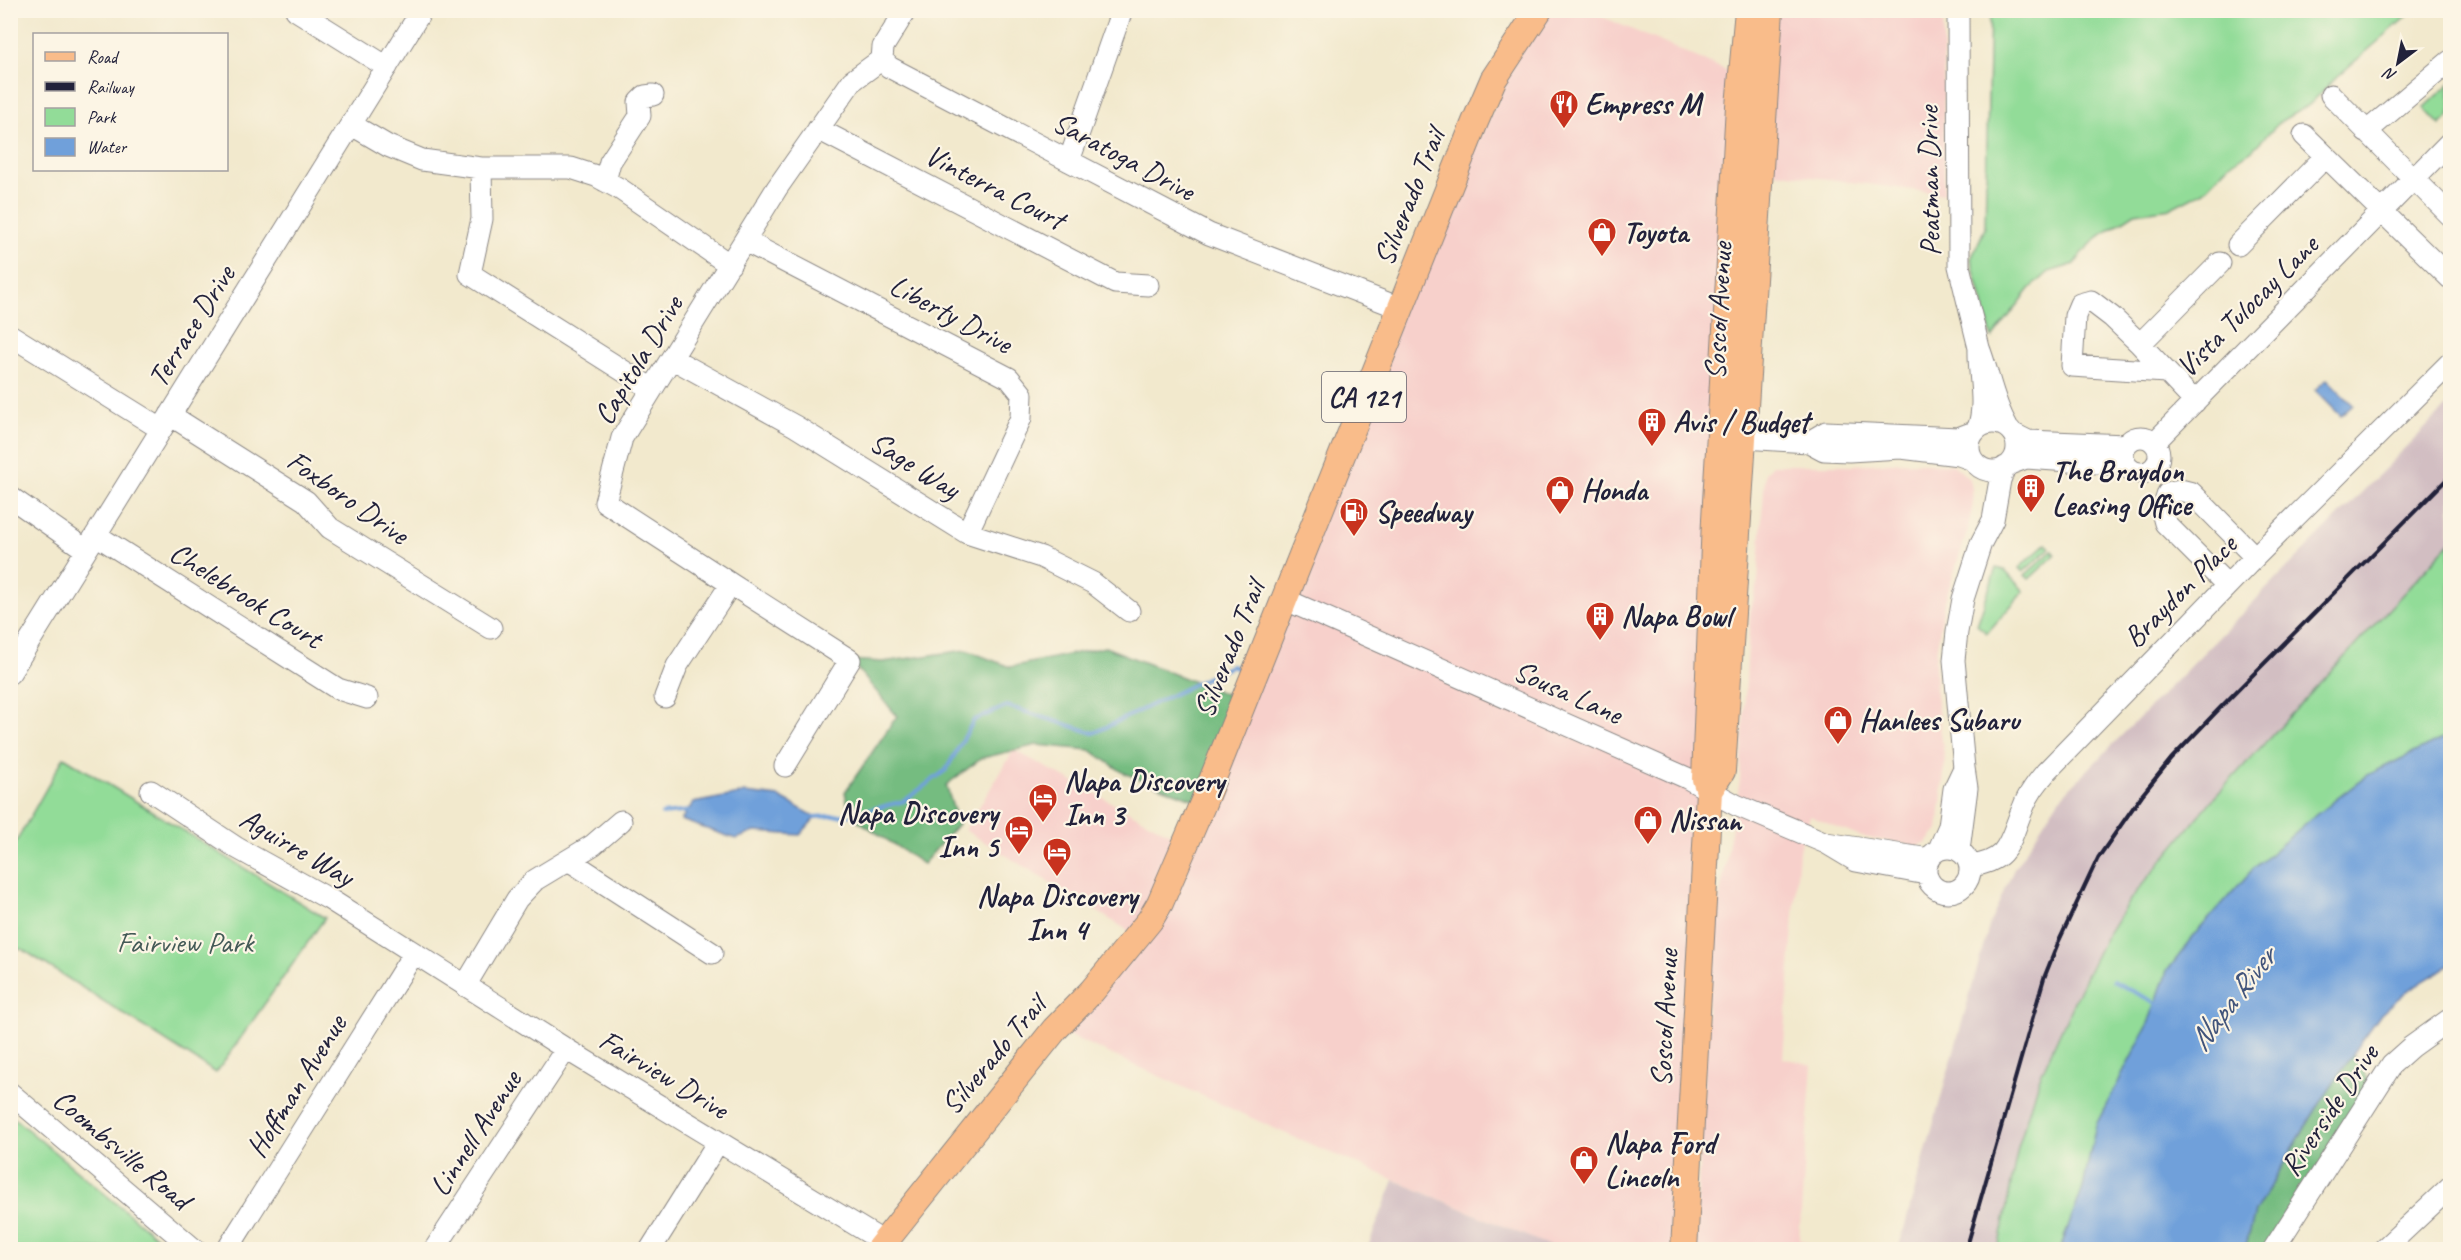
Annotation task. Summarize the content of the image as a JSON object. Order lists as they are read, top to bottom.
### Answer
{
  "streets": {
    "main road": ["Silverado Trail", "Soscol Avenue", "CA 121"],
    "street": [
      "Saratoga Drive",
      "Peatman Drive",
      "Vinterra Court",
      "Vista Tulocay Lane",
      "Liberty Drive",
      "Terrace Drive",
      "Capitola Drive",
      "Sage Way",
      "Foxboro Drive",
      "Braydon Place",
      "Chelebrook Court",
      "Sousa Lane",
      "Aguirre Way",
      "Fairview Drive",
      "Hoffman Avenue",
      "Riverside Drive",
      "Linnell Avenue",
      "Coombsville Road"
    ]
  },
  "crossings": [
    ["Saratoga Drive", "Silverado Trail"],
    ["Saratoga Drive", "Capitola Drive"],
    ["Peatman Drive", "Braydon Place"],
    ["Peatman Drive", "Sousa Lane"],
    ["Vinterra Court", "Capitola Drive"],
    ["Silverado Trail", "Sousa Lane"],
    ["Silverado Trail", "Fairview Drive"],
    ["Soscol Avenue", "Sousa Lane"],
    ["Liberty Drive", "Capitola Drive"],
    ["Liberty Drive", "Sage Way"],
    ["Terrace Drive", "Foxboro Drive"],
    ["Terrace Drive", "Chelebrook Court"],
    ["Capitola Drive", "Sage Way"],
    ["Braydon Place", "Sousa Lane"],
    ["Aguirre Way", "Fairview Drive"],
    ["Aguirre Way", "Hoffman Avenue"],
    ["Fairview Drive", "Hoffman Avenue"],
    ["Fairview Drive", "Linnell Avenue"]
  ],
  "water": ["Napa River"],
  "parks": ["Fairview Park"],
  "places": {
    "restaurant": ["Empress M"],
    "shop": [
      "Toyota",
      "Honda",
      "Hanlees Subaru",
      "Nissan",
      "Napa Ford Lincoln"
    ],
    "building": ["Avis / Budget", "The Braydon Leasing Office", "Napa Bowl"],
    "fuel station": ["Speedway"],
    "hotel": ["Napa Discovery Inn 3", "Napa Discovery Inn 5", "Napa Discovery Inn 4"]
  },
  "legend": [
    "Road",
    "Railway",
    "Park",
    "Water"
  ],
  "north": "bottom left"
}
